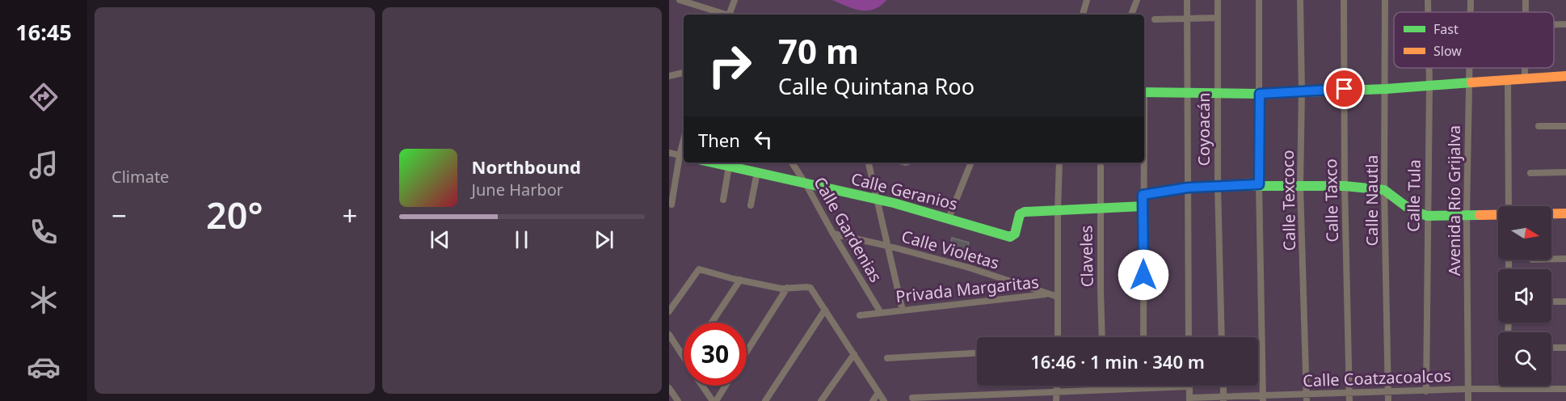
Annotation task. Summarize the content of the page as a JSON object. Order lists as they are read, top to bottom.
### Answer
{
  "streets": {
    "street": [
      "Coyoacán",
      "Calle Geranios",
      "Calle Tula",
      "Calle Texcoco",
      "Calle Taxco",
      "Calle Nautla",
      "Avenida Río Grijalva",
      "Calle Gardenias",
      "Calle Violetas",
      "Claveles",
      "Privada Margaritas",
      "Calle Coatzacoalcos"
    ]
  },
  "crossings": [
    ["Calle Geranios", "Calle Gardenias"],
    ["Calle Tula", "Calle Coatzacoalcos"],
    ["Calle Texcoco", "Calle Coatzacoalcos"],
    ["Calle Taxco", "Calle Coatzacoalcos"],
    ["Calle Nautla", "Calle Coatzacoalcos"],
    ["Avenida Río Grijalva", "Calle Coatzacoalcos"],
    ["Calle Gardenias", "Calle Violetas"],
    ["Calle Gardenias", "Privada Margaritas"],
    ["Calle Violetas", "Privada Margaritas"]
  ],
  "legend": ["Fast", "Slow"],
  "north": "right",
  "page": {
    "tabs": "16:45",
    "tile": "Climate",
    "turn": ["70 m", "Calle Quintana Roo"],
    "then": "Then",
    "song": ["Northbound", "June Harbor"],
    "heat": ["−", "20°", "+"],
    "limit": "30",
    "trip": "16:46 · 1 min · 340 m"
  }
}
